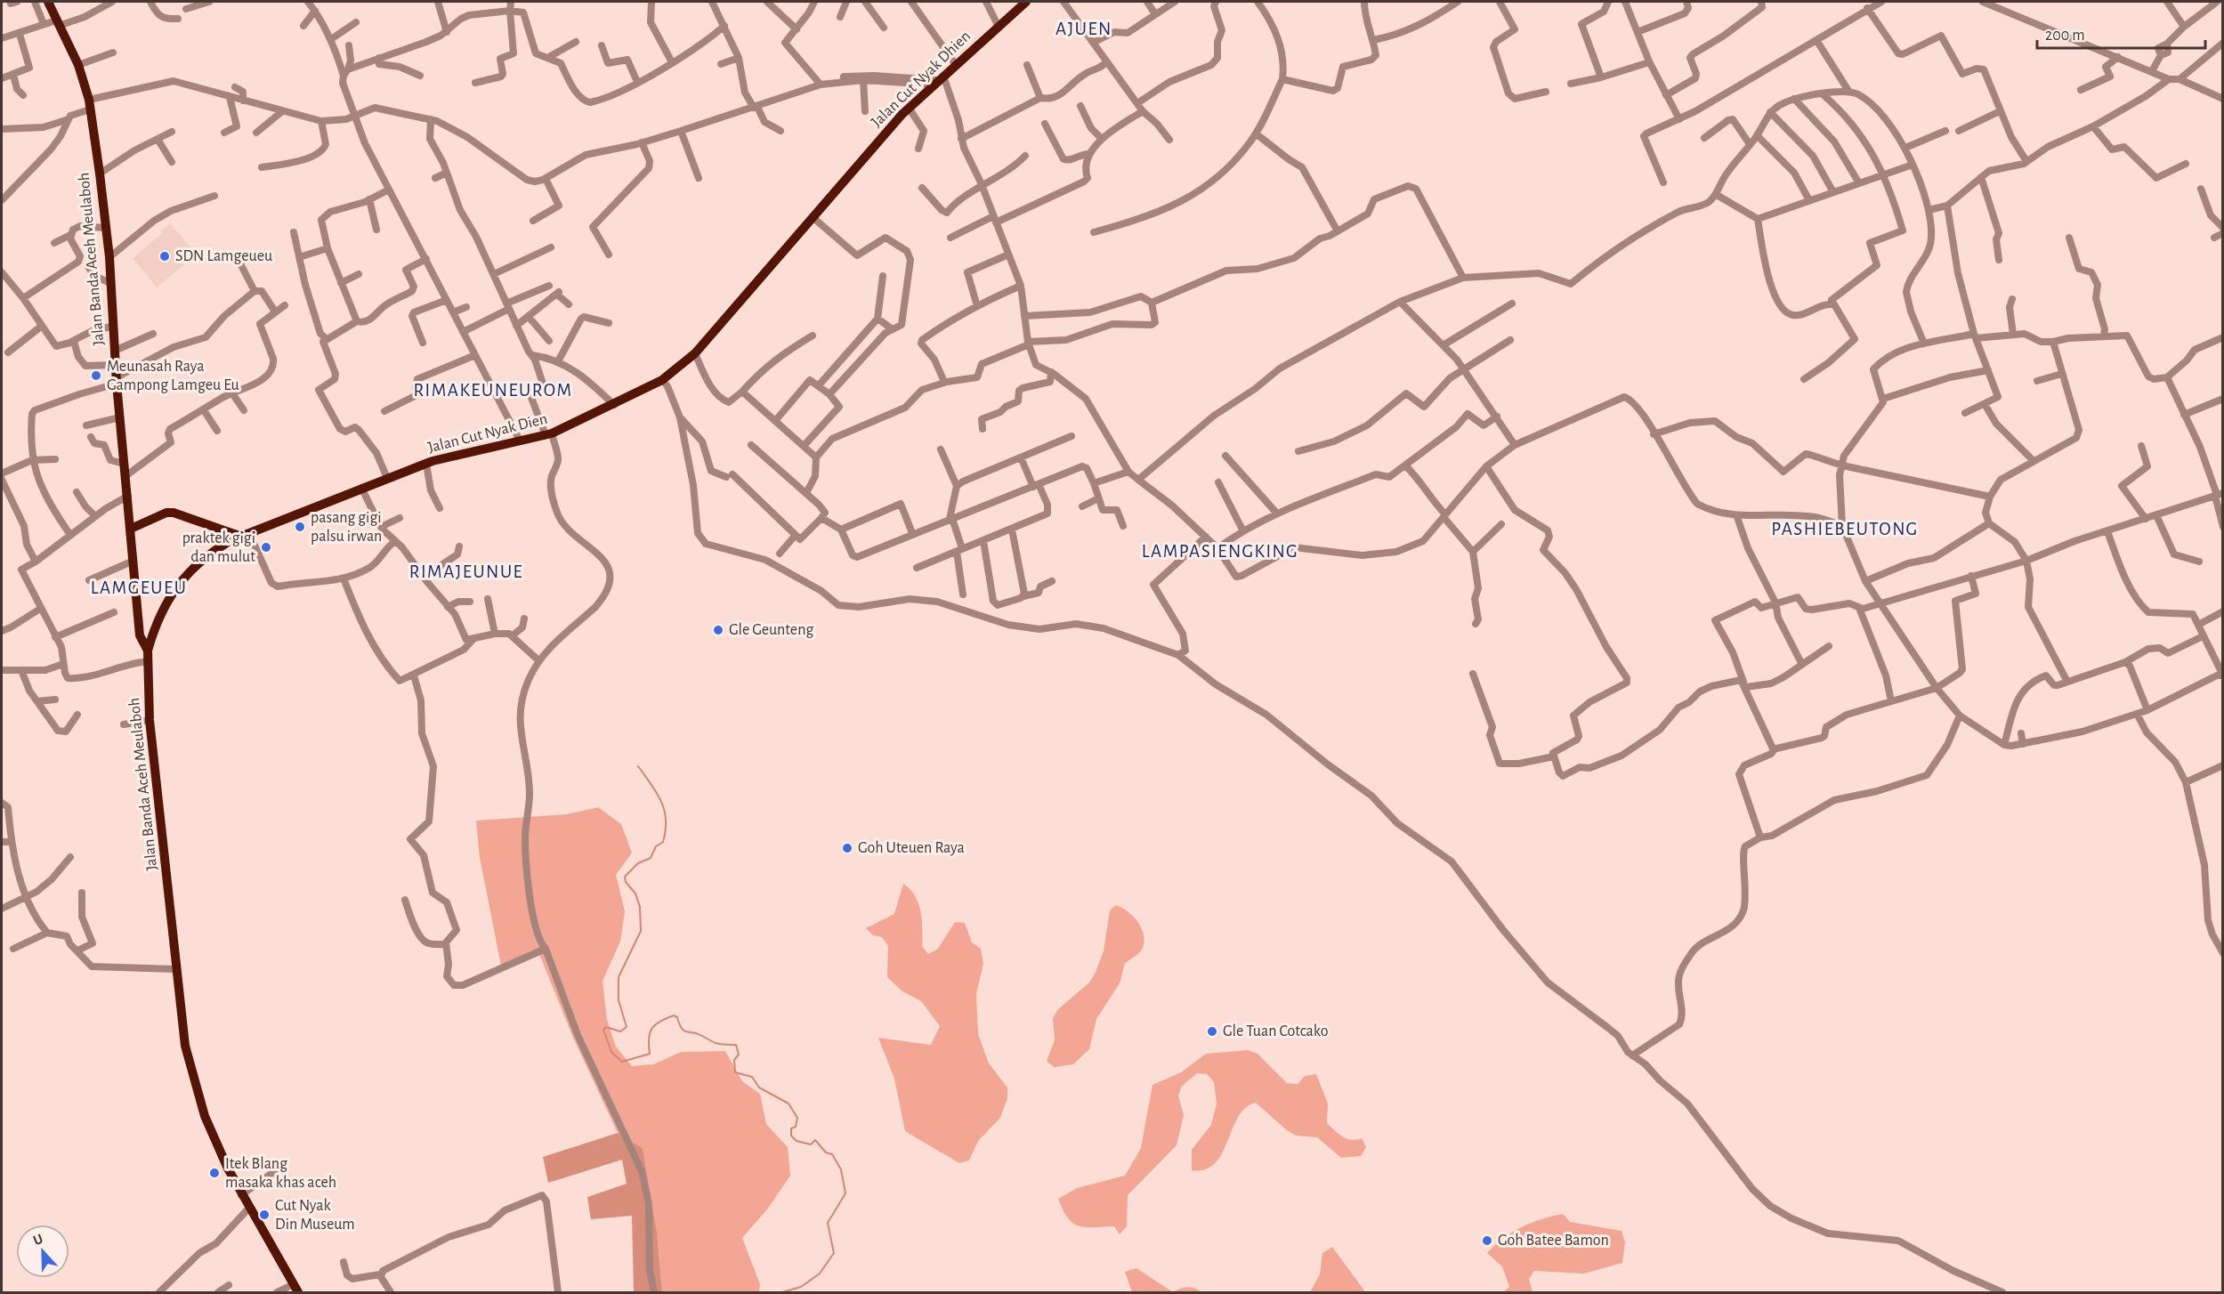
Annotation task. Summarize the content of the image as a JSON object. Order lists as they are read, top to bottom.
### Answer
{
  "streets": {
    "highway": ["Jalan Cut Nyak Dhien", "Jalan Banda Aceh Meulaboh", "Jalan Cut Nyak Dien"]
  },
  "crossings": [
    ["Jalan Cut Nyak Dhien", "Jalan Cut Nyak Dien"],
    ["Jalan Banda Aceh Meulaboh", "Jalan Cut Nyak Dien"]
  ],
  "districts": [
    "AJUEN",
    "RIMAKEUNEUROM",
    "PASHIEBEUTONG",
    "LAMPASIENGKING",
    "RIMAJEUNUE",
    "LAMGEUEU"
  ],
  "places": [
    "SDN Lamgeueu",
    "Meunasah Raya Gampong Lamgeu Eu",
    "pasang gigi palsu irwan",
    "praktek gigi dan mulut",
    "Gle Geunteng",
    "Goh Uteuen Raya",
    "Gle Tuan Cotcako",
    "Itek Blang masaka khas aceh",
    "Cut Nyak Din Museum",
    "Goh Batee Bamon"
  ],
  "scale_bar": "200 m",
  "north": "top"
}
